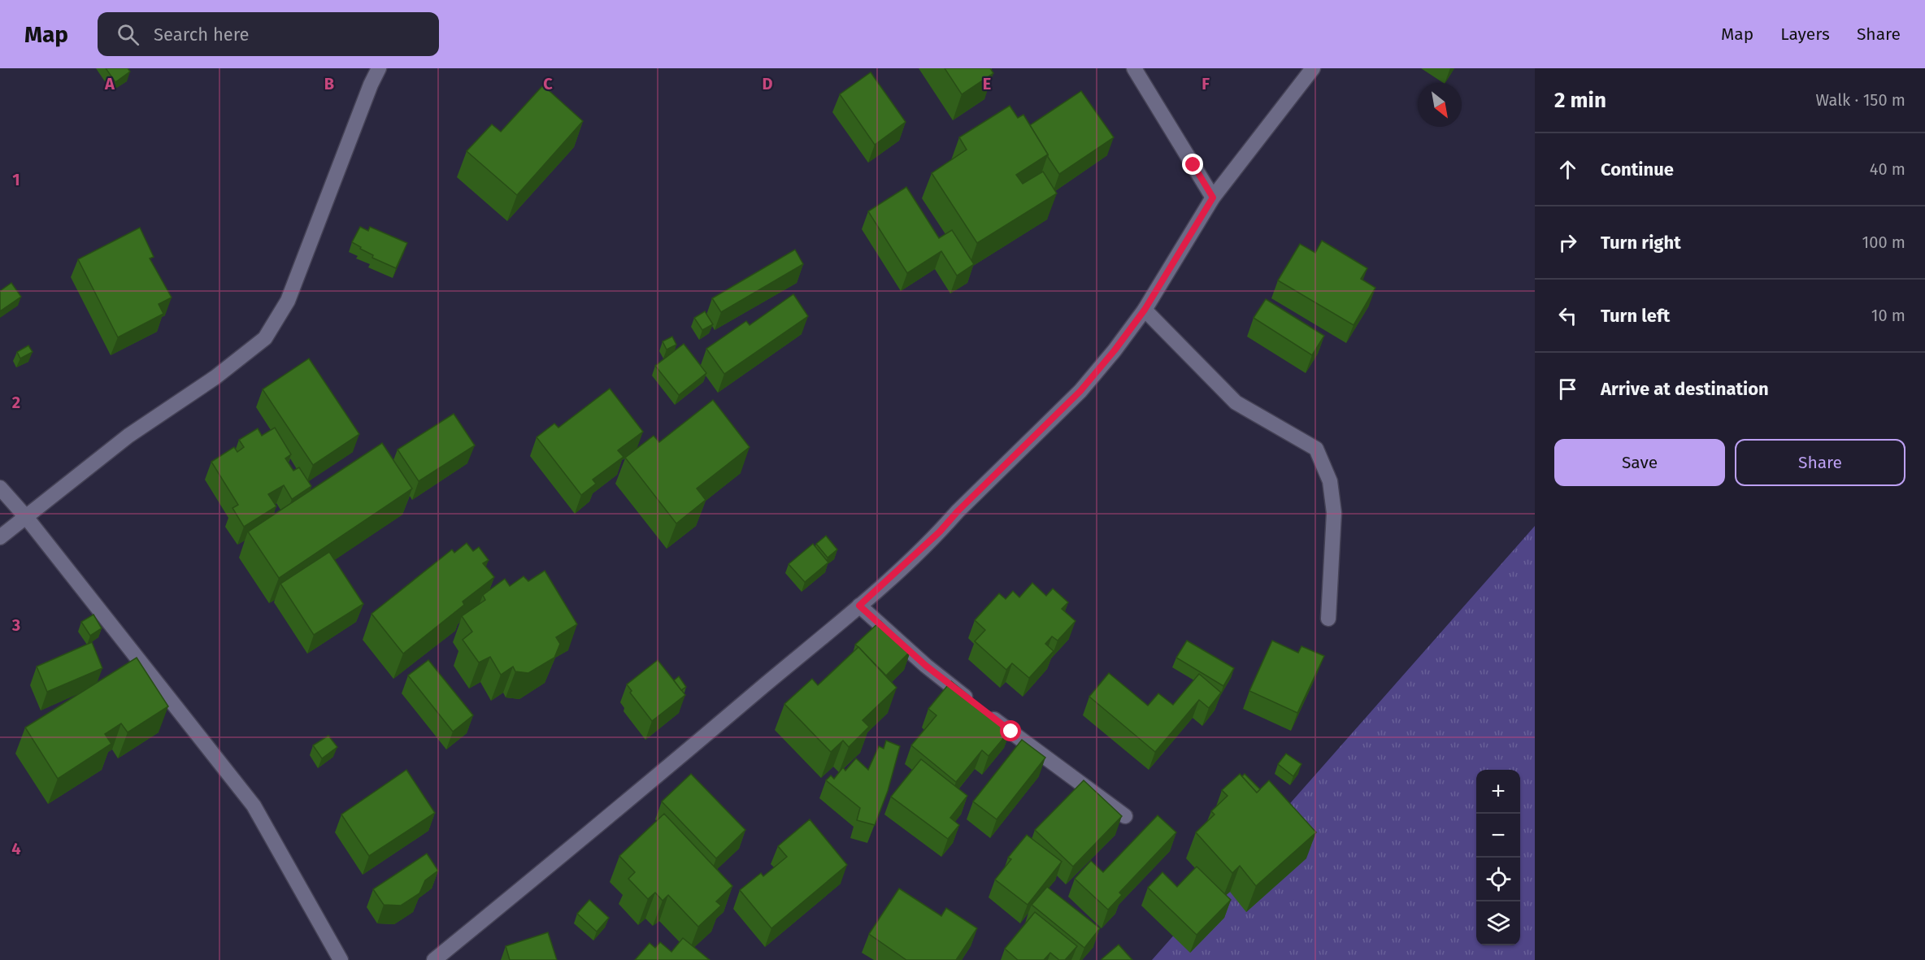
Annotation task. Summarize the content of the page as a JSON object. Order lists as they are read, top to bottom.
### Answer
{
  "north": "bottom right",
  "page": {
    "header": "Map",
    "search": "Search here",
    "nav": ["Map", "Layers", "Share"],
    "heading": ["2 min", "Walk · 150 m"],
    "list": [
      ["Continue", "40 m"],
      ["Turn right", "100 m"],
      ["Turn left", "10 m"],
      "Arrive at destination"
    ],
    "buttons": ["Save", "Share"],
    "map_buttons": ["+", "−"]
  },
  "grid": {
    "columns": [
      "A",
      "B",
      "C",
      "D",
      "E",
      "F"
    ],
    "rows": [
      "1",
      "2",
      "3",
      "4"
    ]
  }
}
